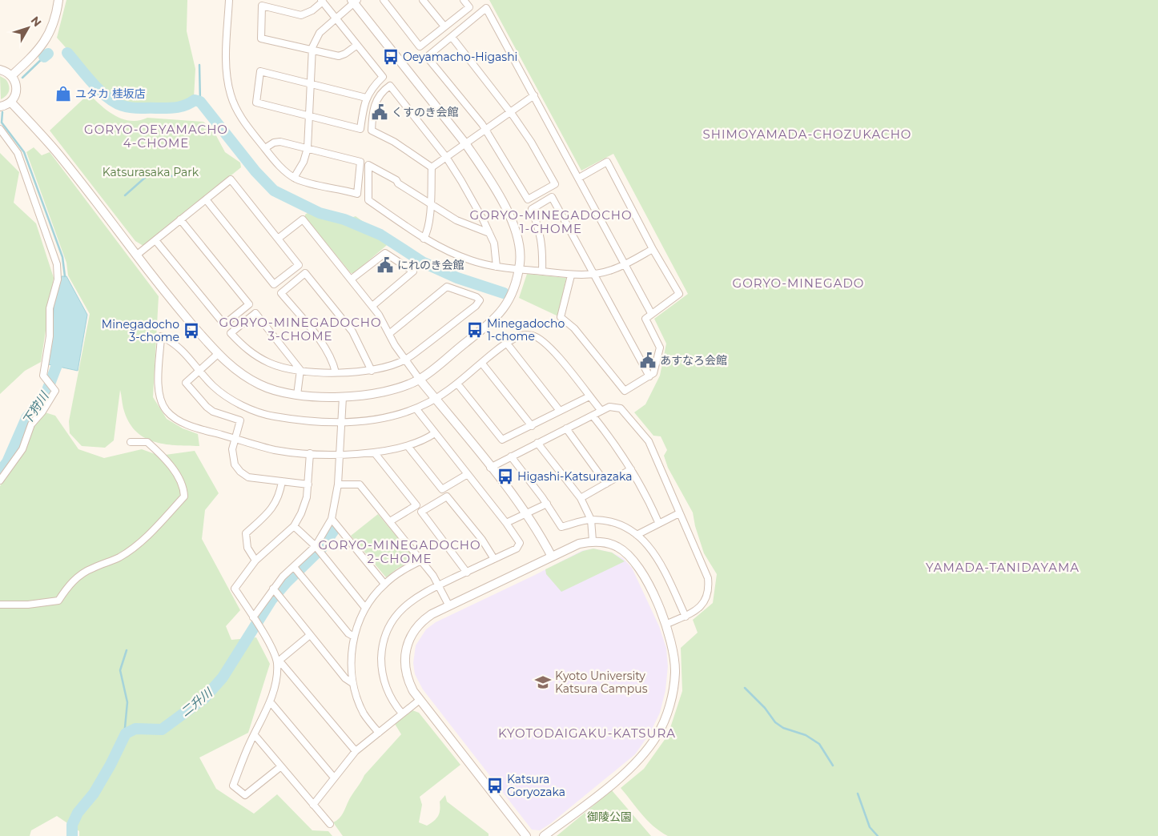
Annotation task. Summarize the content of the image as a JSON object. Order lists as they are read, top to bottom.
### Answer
{
  "districts": [
    "GORYO-OEYAMACHO 4-CHOME",
    "SHIMOYAMADA-CHOZUKACHO",
    "GORYO-MINEGADOCHO 1-CHOME",
    "GORYO-MINEGADO",
    "GORYO-MINEGADOCHO 3-CHOME",
    "GORYO-MINEGADOCHO 2-CHOME",
    "YAMADA-TANIDAYAMA",
    "KYOTODAIGAKU-KATSURA"
  ],
  "water": ["下狩川", "二升川"],
  "parks": ["Katsurasaka Park", "御陵公園"],
  "places": {
    "bus stop": [
      "Oeyamacho-Higashi",
      "Minegadocho 1-chome",
      "Minegadocho 3-chome",
      "Higashi-Katsurazaka",
      "Katsura Goryozaka"
    ],
    "shop": ["ユタカ 桂坂店"],
    "public building": ["くすのき会館", "にれのき会館", "あすなろ会館"],
    "school or university": ["Kyoto University Katsura Campus"]
  },
  "north": "top right"
}
